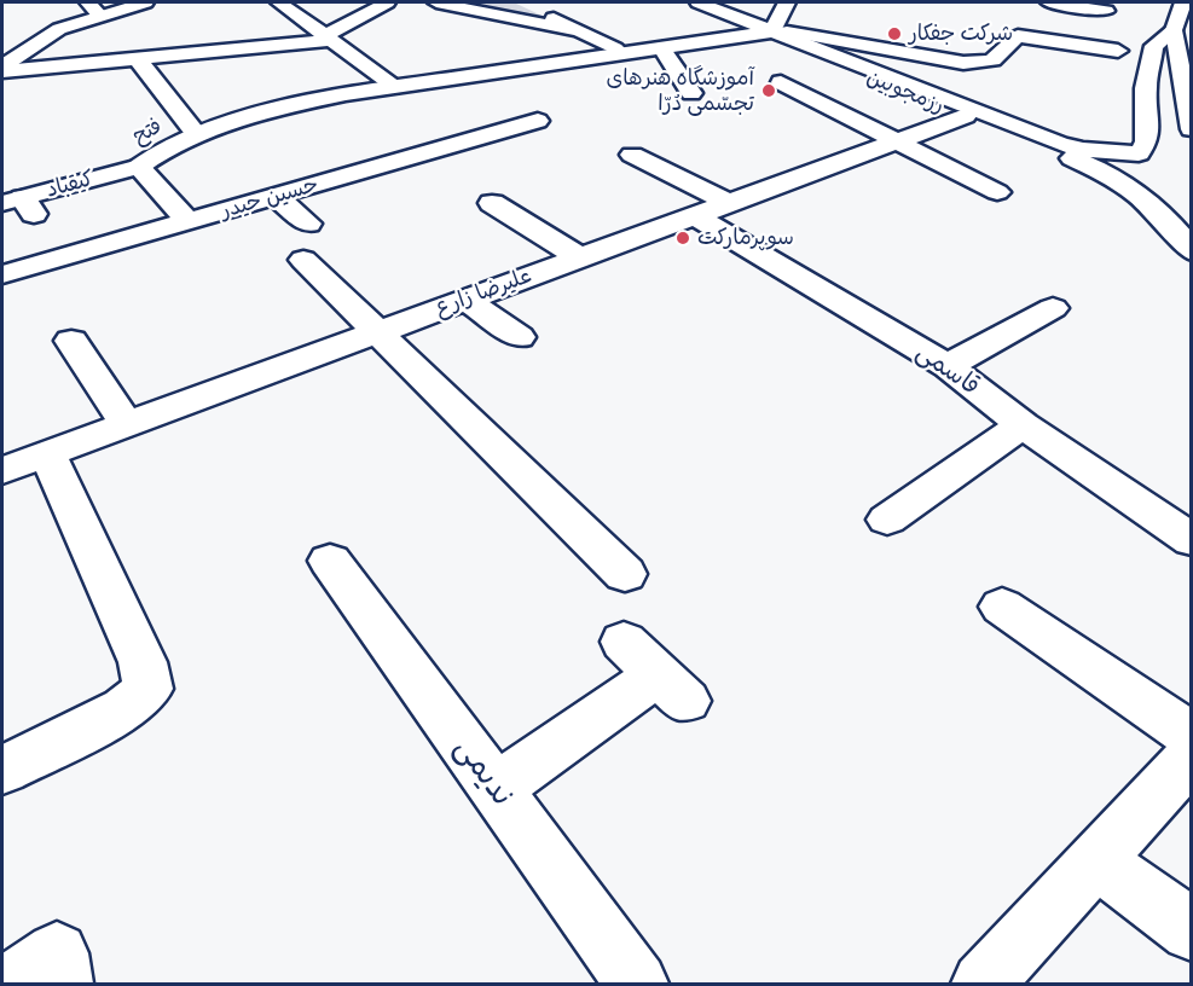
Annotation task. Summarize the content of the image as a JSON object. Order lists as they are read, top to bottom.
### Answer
{
  "streets": {
    "street": [
      "رزمجوبین",
      "فتح",
      "کیقباد",
      "حسین حیدر",
      "علیرضا زارع",
      "قاسمی",
      "ندیمی"
    ]
  },
  "crossings": [
    ["رزمجوبین", "فتح"],
    ["رزمجوبین", "علیرضا زارع"],
    ["فتح", "کیقباد"],
    ["علیرضا زارع", "قاسمی"]
  ],
  "places": ["شرکت جفکار", "آموزشگاه هنرهای تجسّمی دُرّا", "سوپرمارکت"]
}
